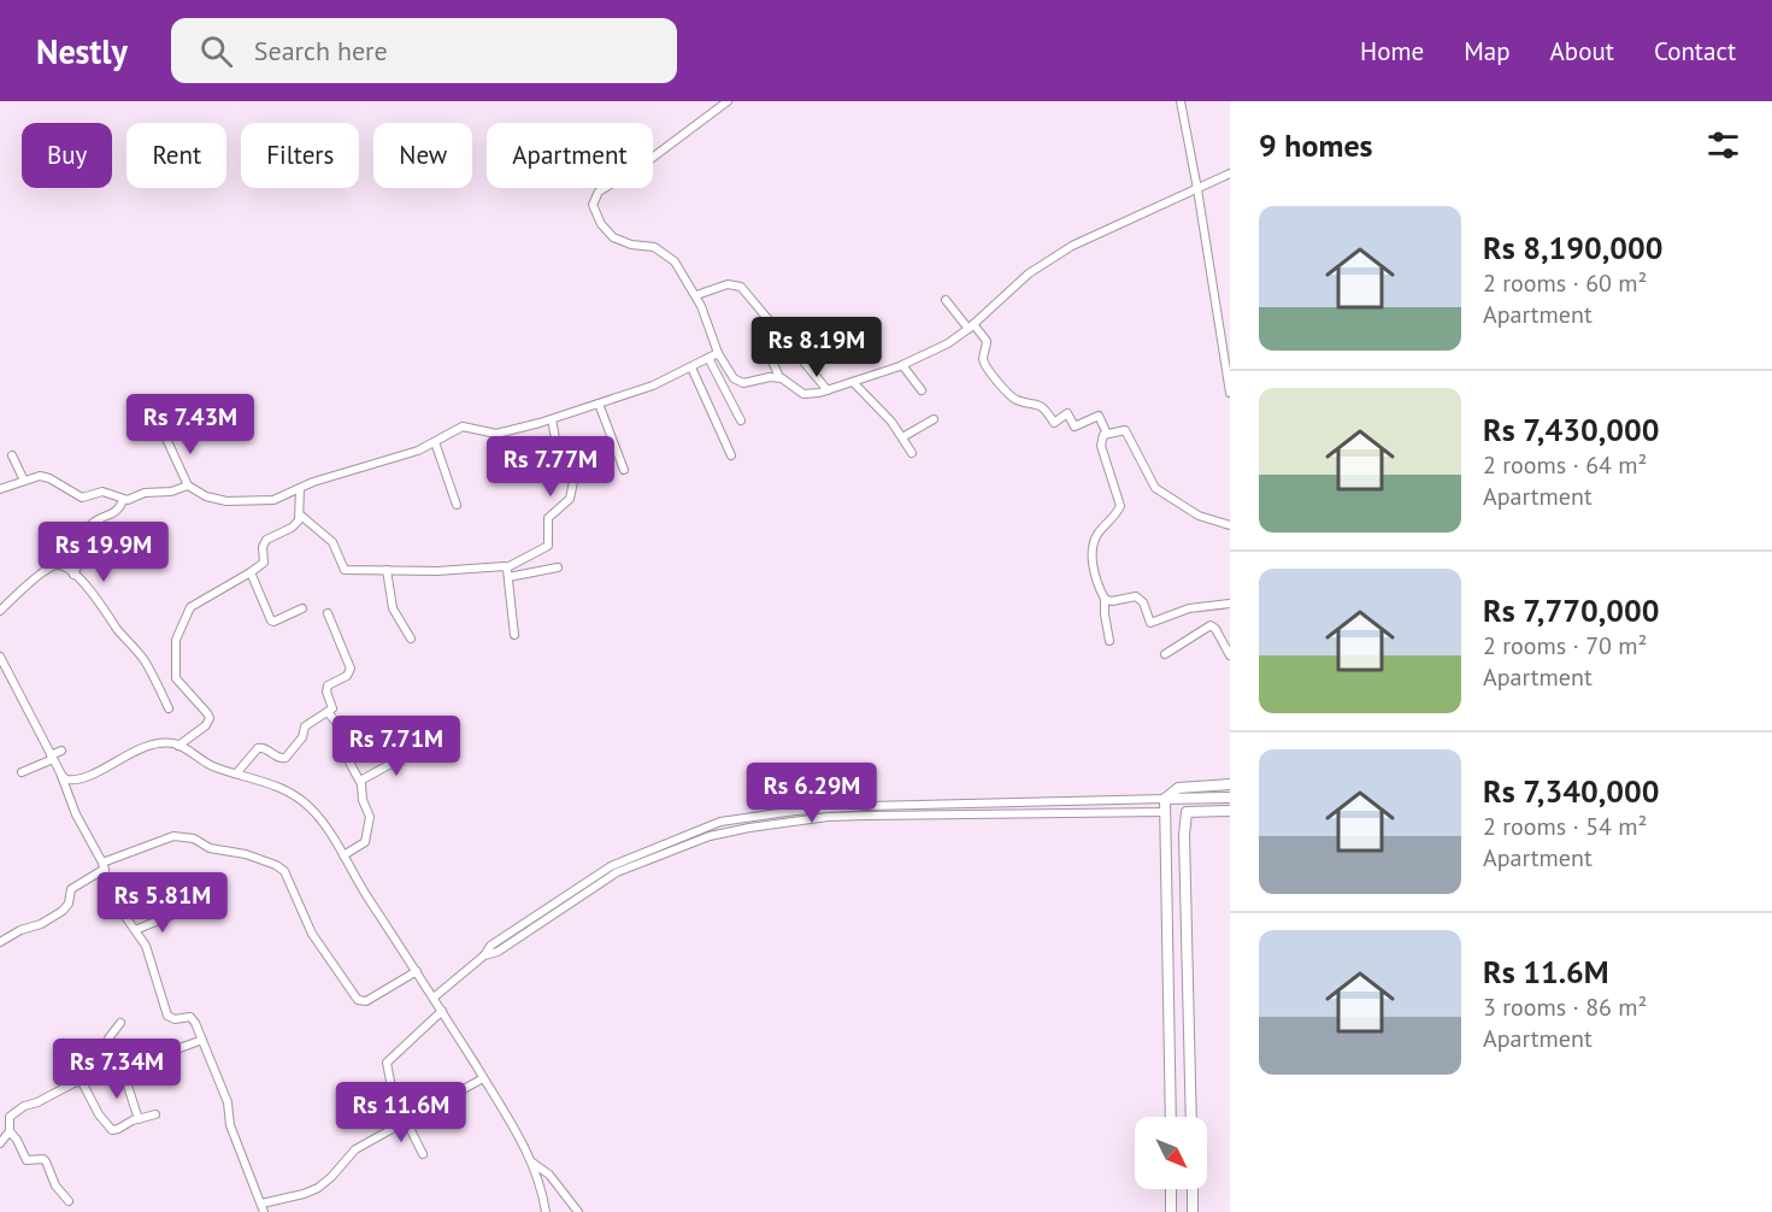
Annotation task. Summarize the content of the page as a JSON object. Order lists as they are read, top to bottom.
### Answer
{
  "north": "bottom right",
  "page": {
    "header": "Nestly",
    "search": "Search here",
    "nav": [
      "Home",
      "Map",
      "About",
      "Contact"
    ],
    "heading": "9 homes",
    "chip": [
      "Buy",
      "Rent",
      "Filters",
      "New",
      "Apartment"
    ],
    "list": [
      {
        "name": "Rs 8,190,000",
        "note": "2 rooms · 60 m² · Apartment"
      },
      {
        "name": "Rs 7,430,000",
        "note": "2 rooms · 64 m² · Apartment"
      },
      {
        "name": "Rs 7,770,000",
        "note": "2 rooms · 70 m² · Apartment"
      },
      {
        "name": "Rs 7,340,000",
        "note": "2 rooms · 54 m² · Apartment"
      },
      {
        "name": "Rs 11.6M",
        "note": "3 rooms · 86 m² · Apartment"
      }
    ],
    "price": [
      "Rs 8.19M",
      "Rs 7.43M",
      "Rs 7.77M",
      "Rs 19.9M",
      "Rs 7.71M",
      "Rs 6.29M",
      "Rs 5.81M",
      "Rs 7.34M",
      "Rs 11.6M"
    ]
  }
}
